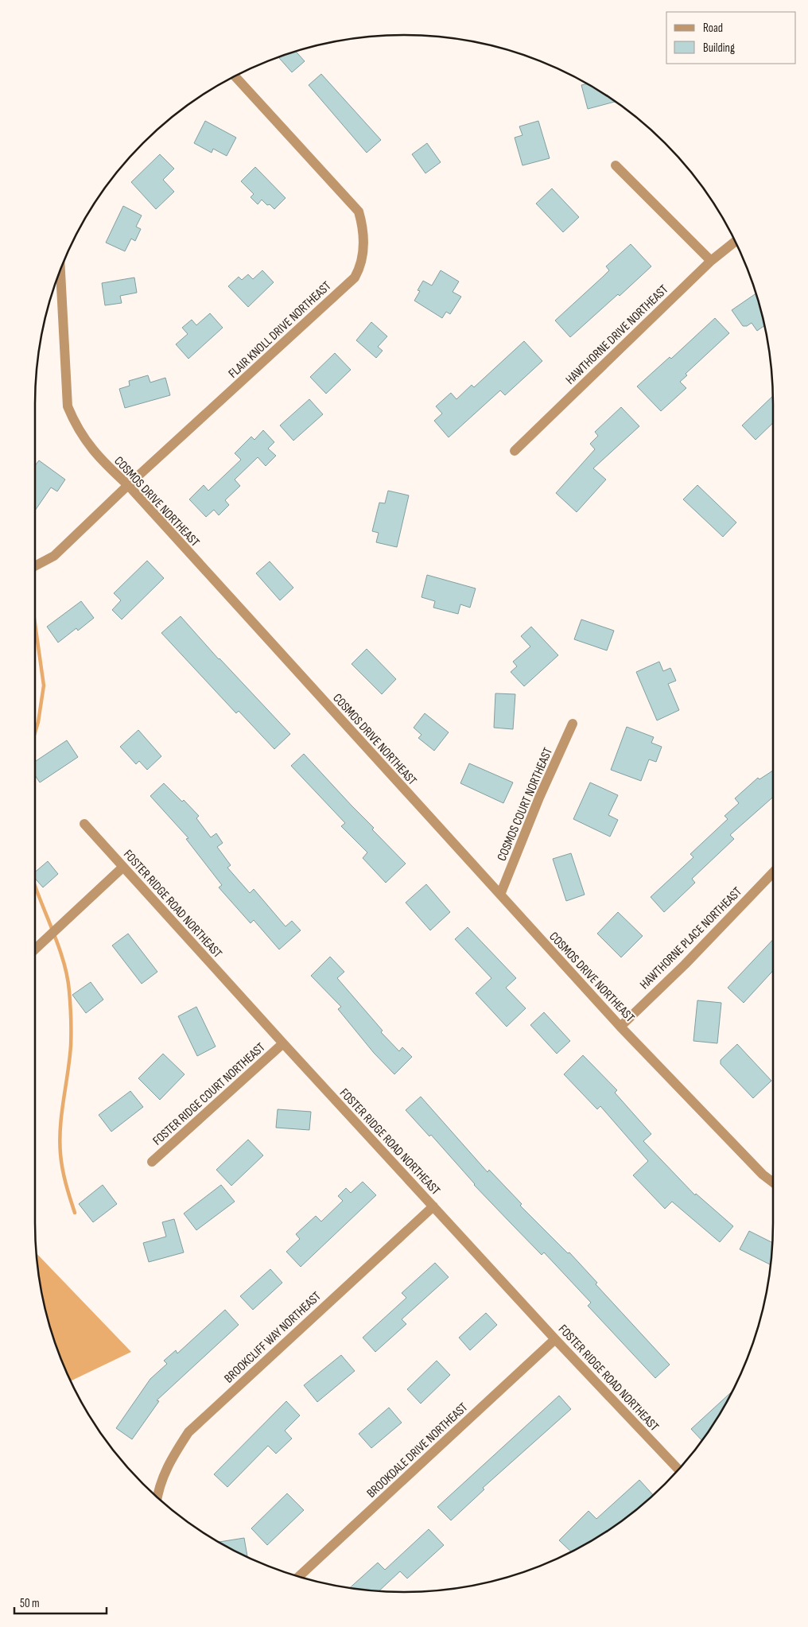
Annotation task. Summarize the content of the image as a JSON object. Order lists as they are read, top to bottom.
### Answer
{
  "streets": {
    "street": [
      "FLAIR KNOLL DRIVE NORTHEAST",
      "HAWTHORNE DRIVE NORTHEAST",
      "COSMOS DRIVE NORTHEAST",
      "COSMOS COURT NORTHEAST",
      "FOSTER RIDGE ROAD NORTHEAST",
      "HAWTHORNE PLACE NORTHEAST",
      "FOSTER RIDGE COURT NORTHEAST",
      "BROOKCLIFF WAY NORTHEAST",
      "BROOKDALE DRIVE NORTHEAST"
    ]
  },
  "crossings": [
    ["FLAIR KNOLL DRIVE NORTHEAST", "COSMOS DRIVE NORTHEAST"],
    ["COSMOS DRIVE NORTHEAST", "COSMOS COURT NORTHEAST"],
    ["COSMOS DRIVE NORTHEAST", "HAWTHORNE PLACE NORTHEAST"],
    ["FOSTER RIDGE ROAD NORTHEAST", "FOSTER RIDGE COURT NORTHEAST"],
    ["FOSTER RIDGE ROAD NORTHEAST", "BROOKCLIFF WAY NORTHEAST"],
    ["FOSTER RIDGE ROAD NORTHEAST", "BROOKDALE DRIVE NORTHEAST"]
  ],
  "legend": ["Road", "Building"],
  "scale_bar": "50 m"
}
